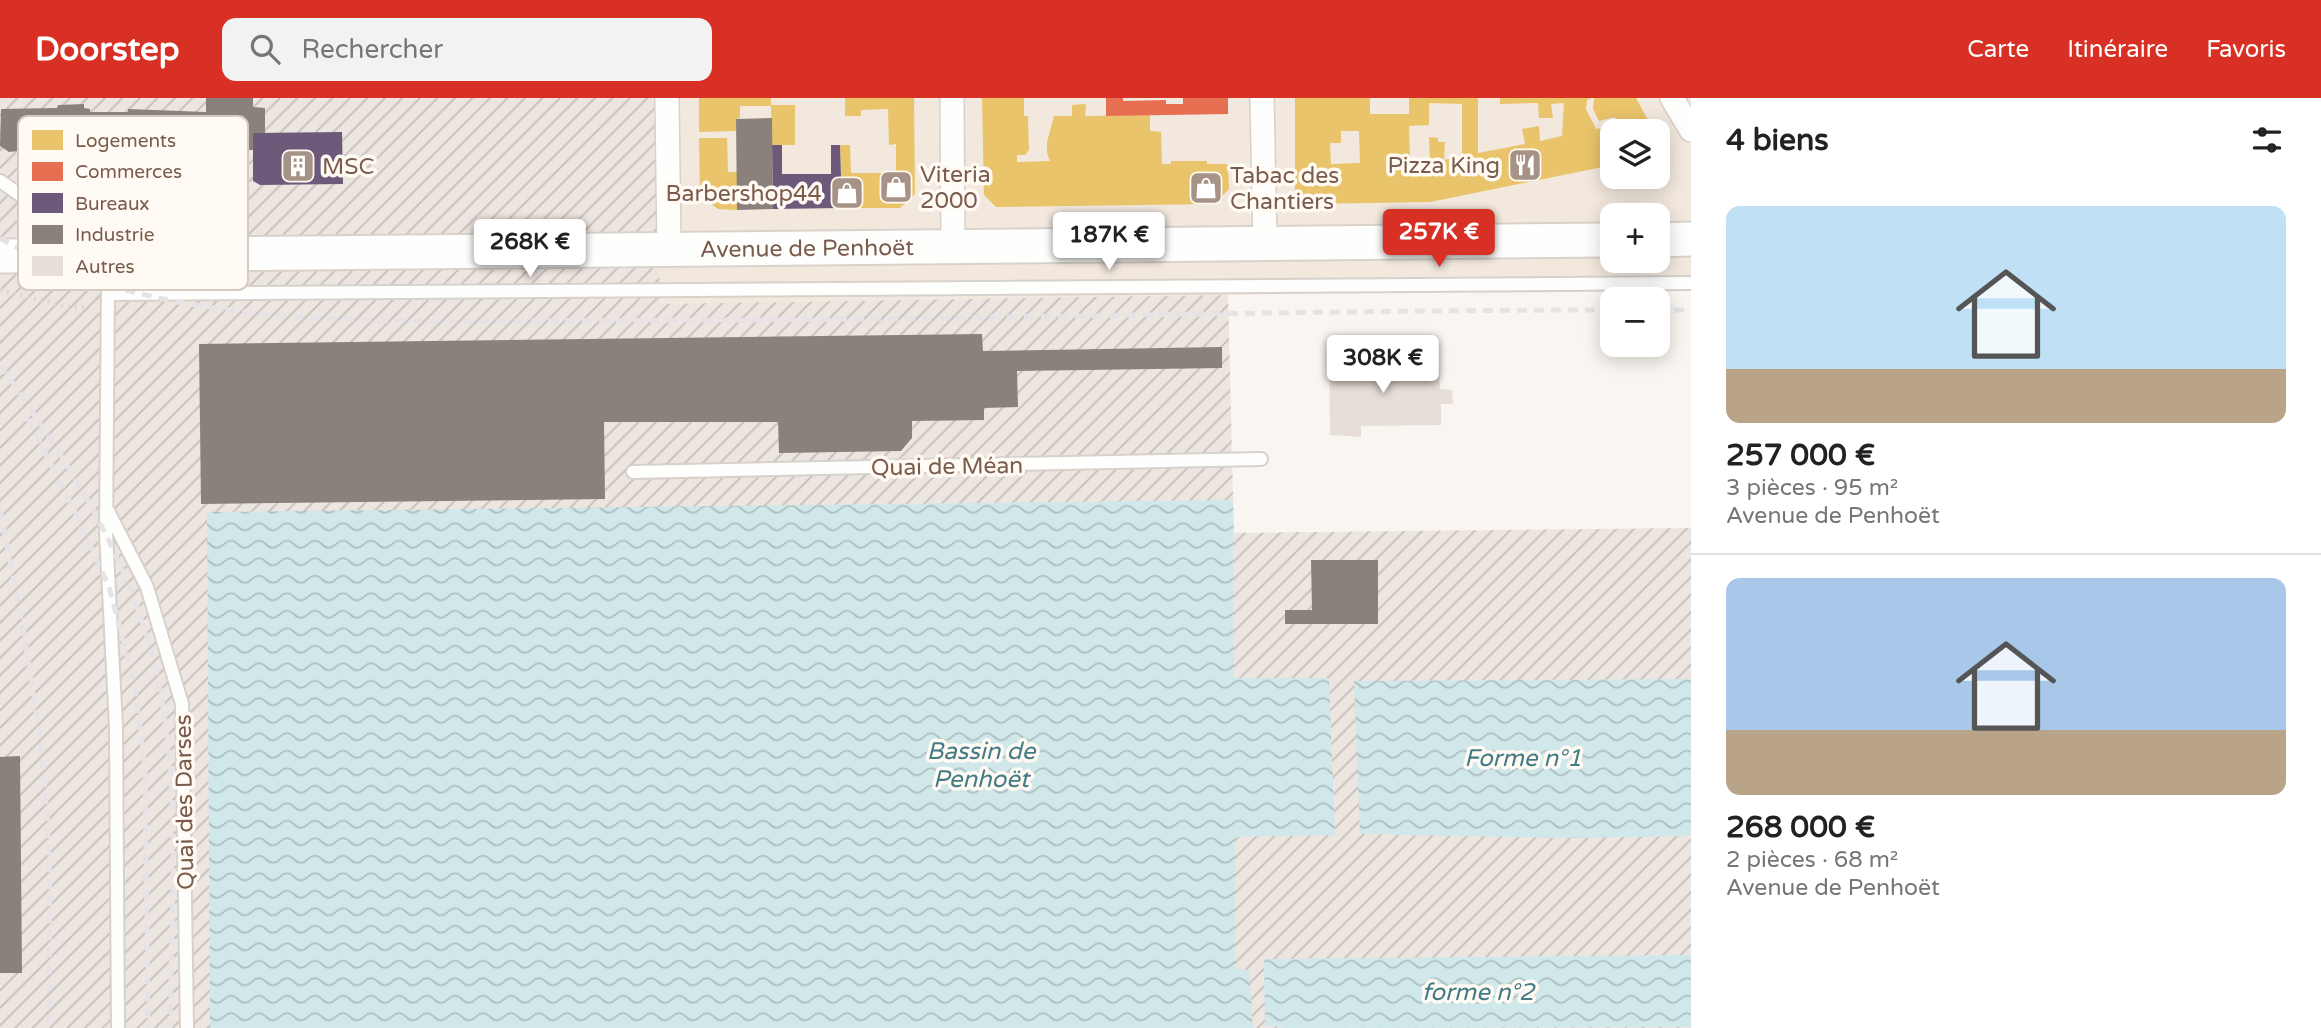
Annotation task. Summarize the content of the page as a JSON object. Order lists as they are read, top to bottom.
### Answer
{
  "streets": {
    "main road": ["Avenue de Penhoët"],
    "lane": ["Quai de Méan", "Quai des Darses"]
  },
  "water": ["Bassin de Penhoët", "Forme n°1", "forme n°2"],
  "places": {
    "restaurant": ["Pizza King"],
    "building": ["MSC"],
    "shop": ["Viteria 2000", "Tabac des Chantiers", "Barbershop44"]
  },
  "legend": [
    "Logements",
    "Commerces",
    "Bureaux",
    "Industrie",
    "Autres"
  ],
  "page": {
    "header": "Doorstep",
    "search": "Rechercher",
    "nav": ["Carte", "Itinéraire", "Favoris"],
    "heading": "4 biens",
    "map_buttons": ["+", "−"],
    "list": [
      {
        "name": "257 000 €",
        "note": "3 pièces · 95 m² · Avenue de Penhoët"
      },
      {
        "name": "268 000 €",
        "note": "2 pièces · 68 m² · Avenue de Penhoët"
      }
    ],
    "price": [
      "257K €",
      "187K €",
      "268K €",
      "308K €"
    ]
  }
}
